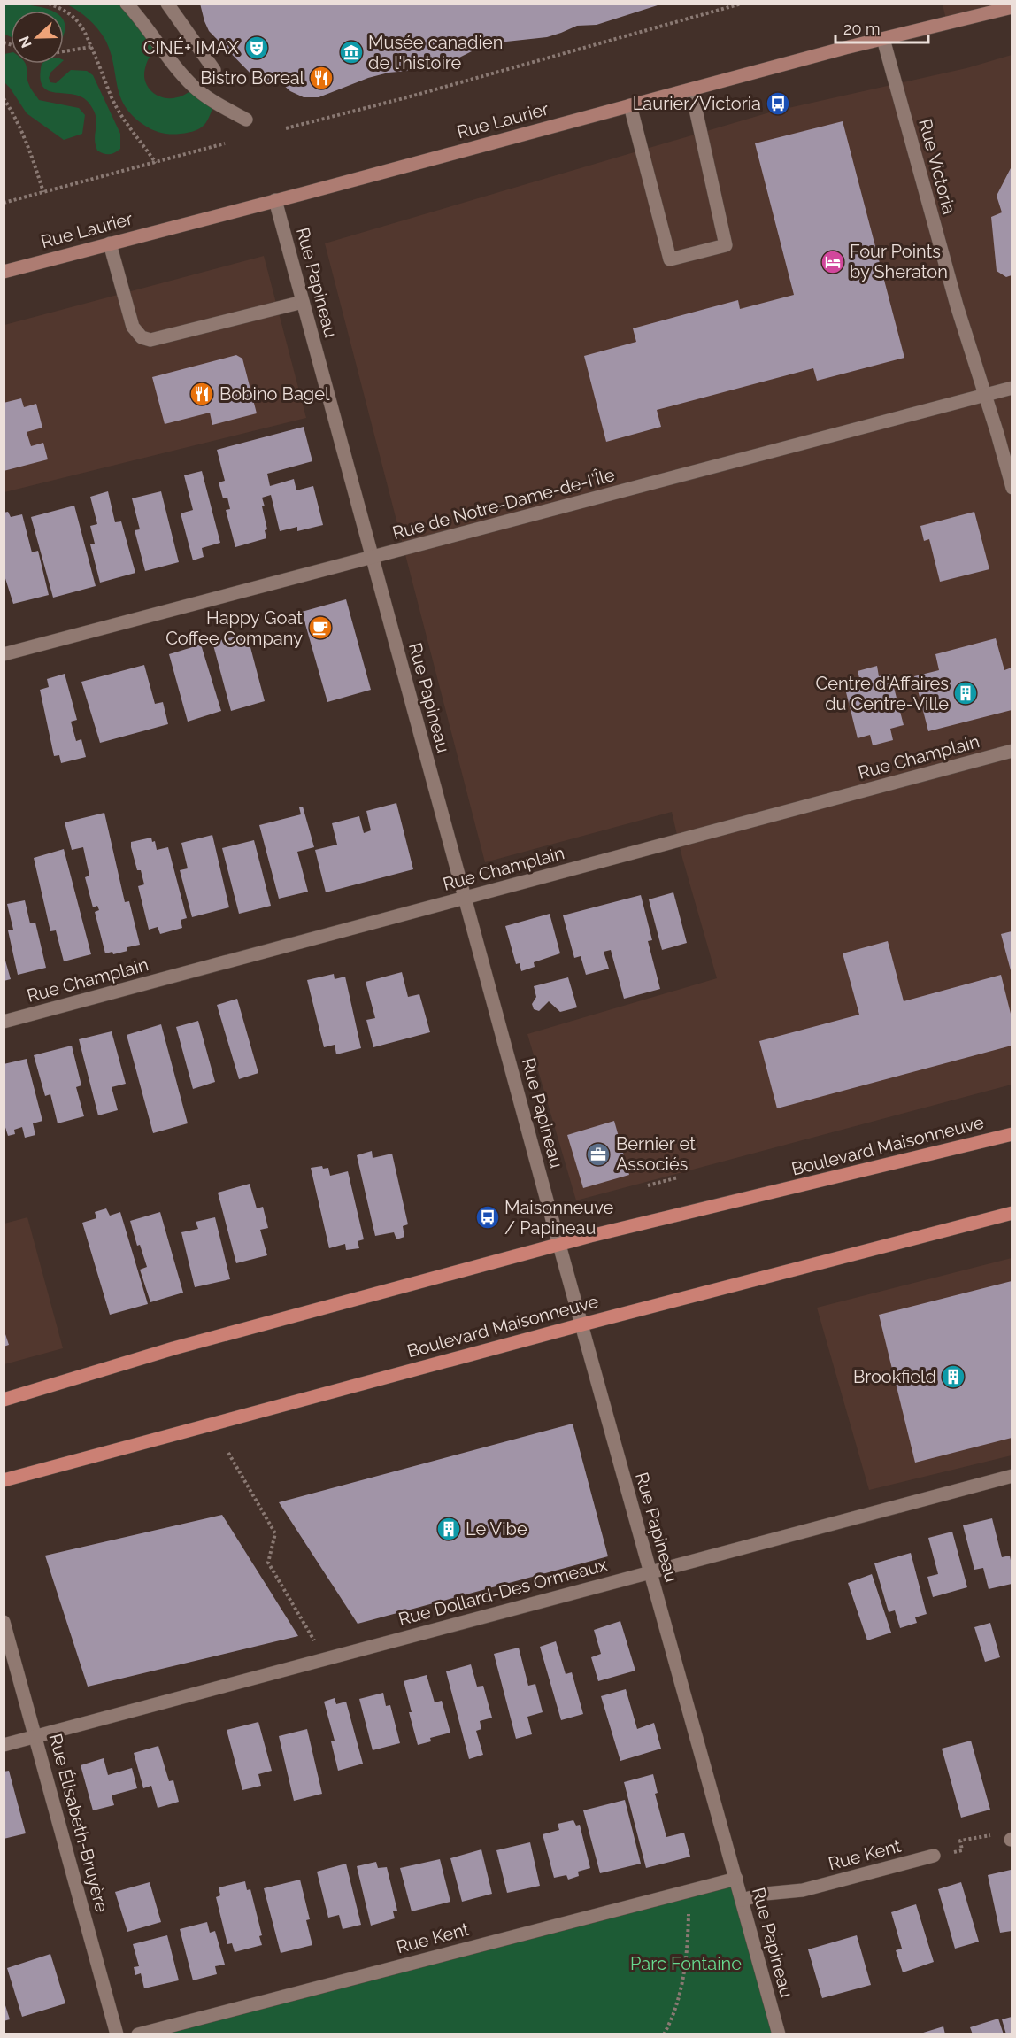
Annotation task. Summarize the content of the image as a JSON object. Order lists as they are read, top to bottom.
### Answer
{
  "streets": {
    "main road": ["Rue Laurier", "Boulevard Maisonneuve"],
    "street": [
      "Rue Victoria",
      "Rue Papineau",
      "Rue de Notre-Dame-de-I'Île",
      "Rue Champlain",
      "Rue Dollard-Des Ormeaux",
      "Rue Élisabeth-Bruyère",
      "Rue Kent"
    ]
  },
  "crossings": [
    ["Rue Laurier", "Rue Victoria"],
    ["Rue Laurier", "Rue Papineau"],
    ["Rue Victoria", "Rue de Notre-Dame-de-I'Île"],
    ["Rue Papineau", "Rue de Notre-Dame-de-I'Île"],
    ["Rue Papineau", "Rue Champlain"],
    ["Rue Papineau", "Boulevard Maisonneuve"],
    ["Rue Papineau", "Rue Dollard-Des Ormeaux"],
    ["Rue Papineau", "Rue Kent"],
    ["Rue Dollard-Des Ormeaux", "Rue Élisabeth-Bruyère"]
  ],
  "parks": ["Parc Fontaine"],
  "places": {
    "theatre": ["CINÉ+ IMAX"],
    "museum": ["Musée canadien de l'histoire"],
    "restaurant": ["Bistro Boreal", "Bobino Bagel"],
    "bus stop": ["Laurier/Victoria", "Maisonneuve / Papineau"],
    "hotel": ["Four Points by Sheraton"],
    "cafe": ["Happy Goat Coffee Company"],
    "building": ["Centre d'Affaires du Centre-Ville", "Brookfield", "Le Vibe"],
    "office": ["Bernier et Associés"]
  },
  "scale_bar": "20 m",
  "north": "left"
}
